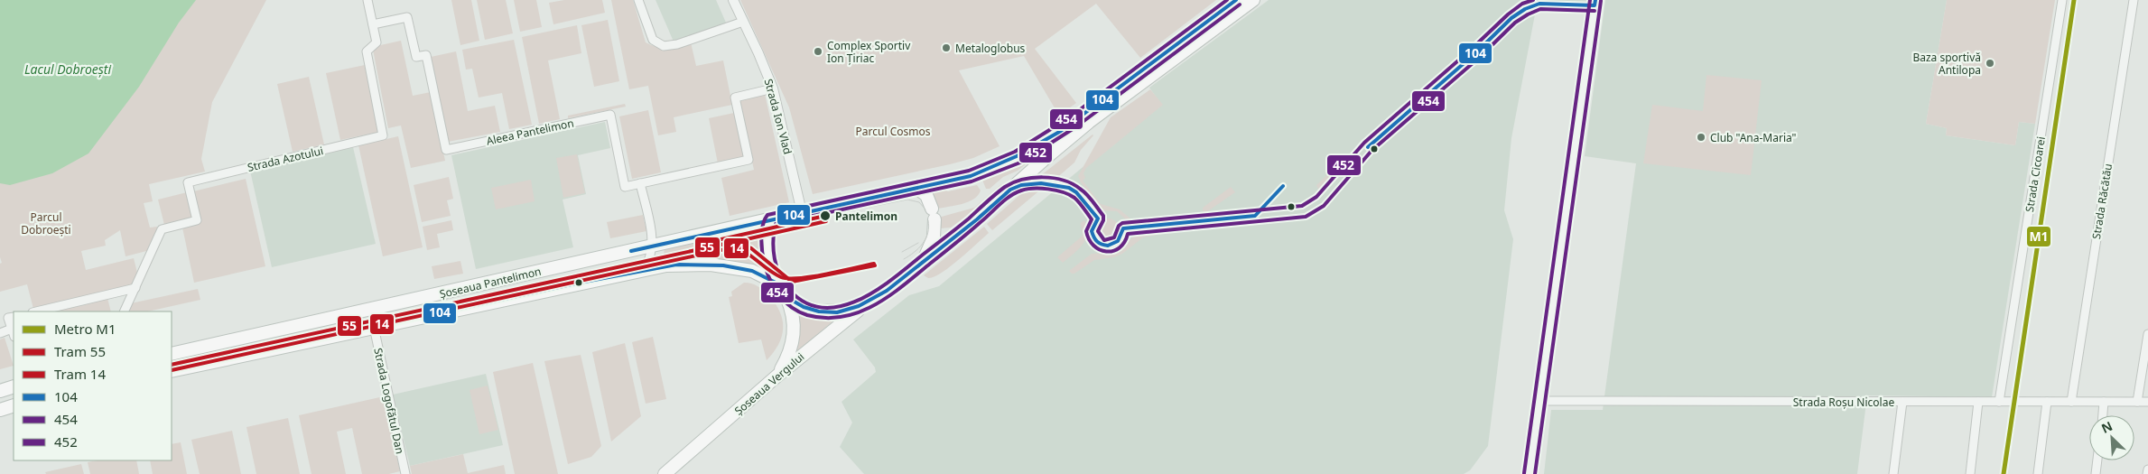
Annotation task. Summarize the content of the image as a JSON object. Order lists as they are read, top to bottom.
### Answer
{
  "streets": {
    "main road": ["Șoseaua Pantelimon", "Șoseaua Vergului"],
    "street": [
      "Strada Ion Vlad",
      "Aleea Pantelimon",
      "Strada Azotului",
      "Strada Cicoarei",
      "Strada Răcătău",
      "Strada Logofătul Dan",
      "Strada Roșu Nicolae"
    ]
  },
  "crossings": [
    ["Strada Ion Vlad", "Șoseaua Pantelimon"],
    ["Aleea Pantelimon", "Strada Azotului"],
    ["Strada Cicoarei", "Strada Roșu Nicolae"],
    ["Strada Răcătău", "Strada Roșu Nicolae"],
    ["Șoseaua Pantelimon", "Șoseaua Vergului"],
    ["Șoseaua Pantelimon", "Strada Logofătul Dan"]
  ],
  "water": ["Lacul Dobroești"],
  "parks": ["Parcul Cosmos", "Parcul Dobroești"],
  "places": [
    "Metaloglobus",
    "Complex Sportiv Ion Țiriac",
    "Baza sportivă Antilopa",
    "Club \"Ana-Maria\"",
    "Pantelimon"
  ],
  "lines": [
    "metro line M1",
    "transit line 104",
    "transit line 454",
    "transit line 452",
    "tram line 55",
    "tram line 14"
  ],
  "legend": [
    "Metro M1",
    "Tram 55",
    "Tram 14",
    "104",
    "454",
    "452"
  ],
  "north": "top left"
}
